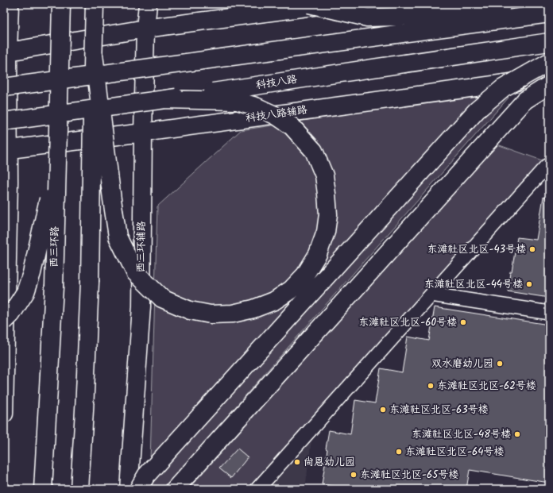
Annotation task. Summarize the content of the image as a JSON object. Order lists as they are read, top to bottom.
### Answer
{
  "streets": {
    "main road": [
      "科技八路",
      "科技八路辅路",
      "西三环路",
      "西三环辅路"
    ]
  },
  "crossings": [
    ["科技八路辅路", "西三环辅路"]
  ],
  "places": [
    "东滩社区北区-43号楼",
    "东滩社区北区-44号楼",
    "东滩社区北区-60号楼",
    "双水磨幼儿园",
    "东滩社区北区-62号楼",
    "东滩社区北区-63号楼",
    "东滩社区北区-48号楼",
    "东滩社区北区-64号楼",
    "尚恩幼儿园",
    "东滩社区北区-65号楼"
  ]
}
